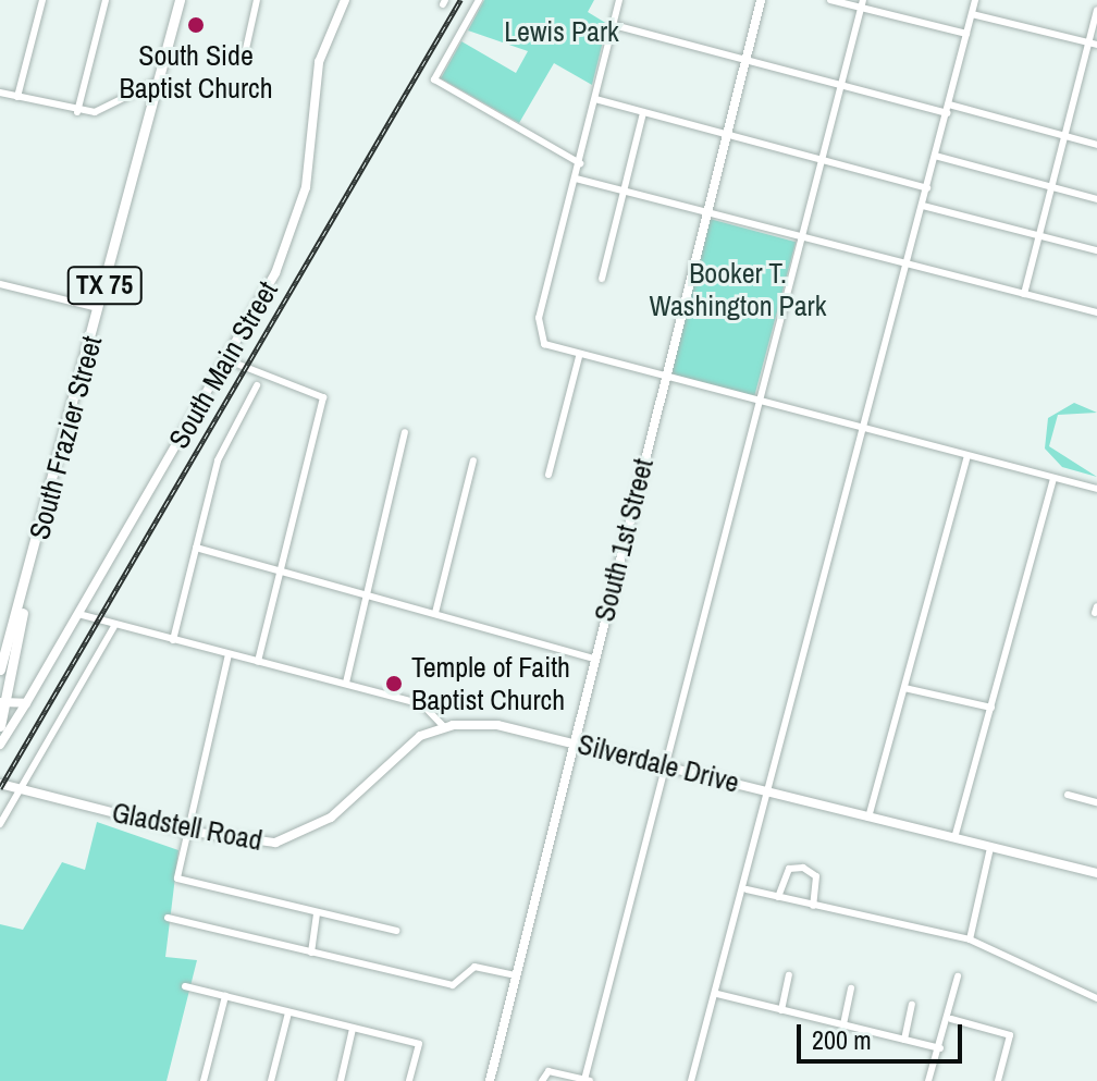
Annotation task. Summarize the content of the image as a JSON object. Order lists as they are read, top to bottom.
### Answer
{
  "streets": {
    "main road": ["TX 75", "South Frazier Street"],
    "street": [
      "South Main Street",
      "South 1st Street",
      "Silverdale Drive",
      "Gladstell Road"
    ]
  },
  "crossings": [
    ["South 1st Street", "Silverdale Drive"],
    ["Silverdale Drive", "Gladstell Road"]
  ],
  "parks": ["Lewis Park", "Booker T. Washington Park"],
  "places": ["South Side Baptist Church", "Temple of Faith Baptist Church"],
  "scale_bar": "200 m"
}
